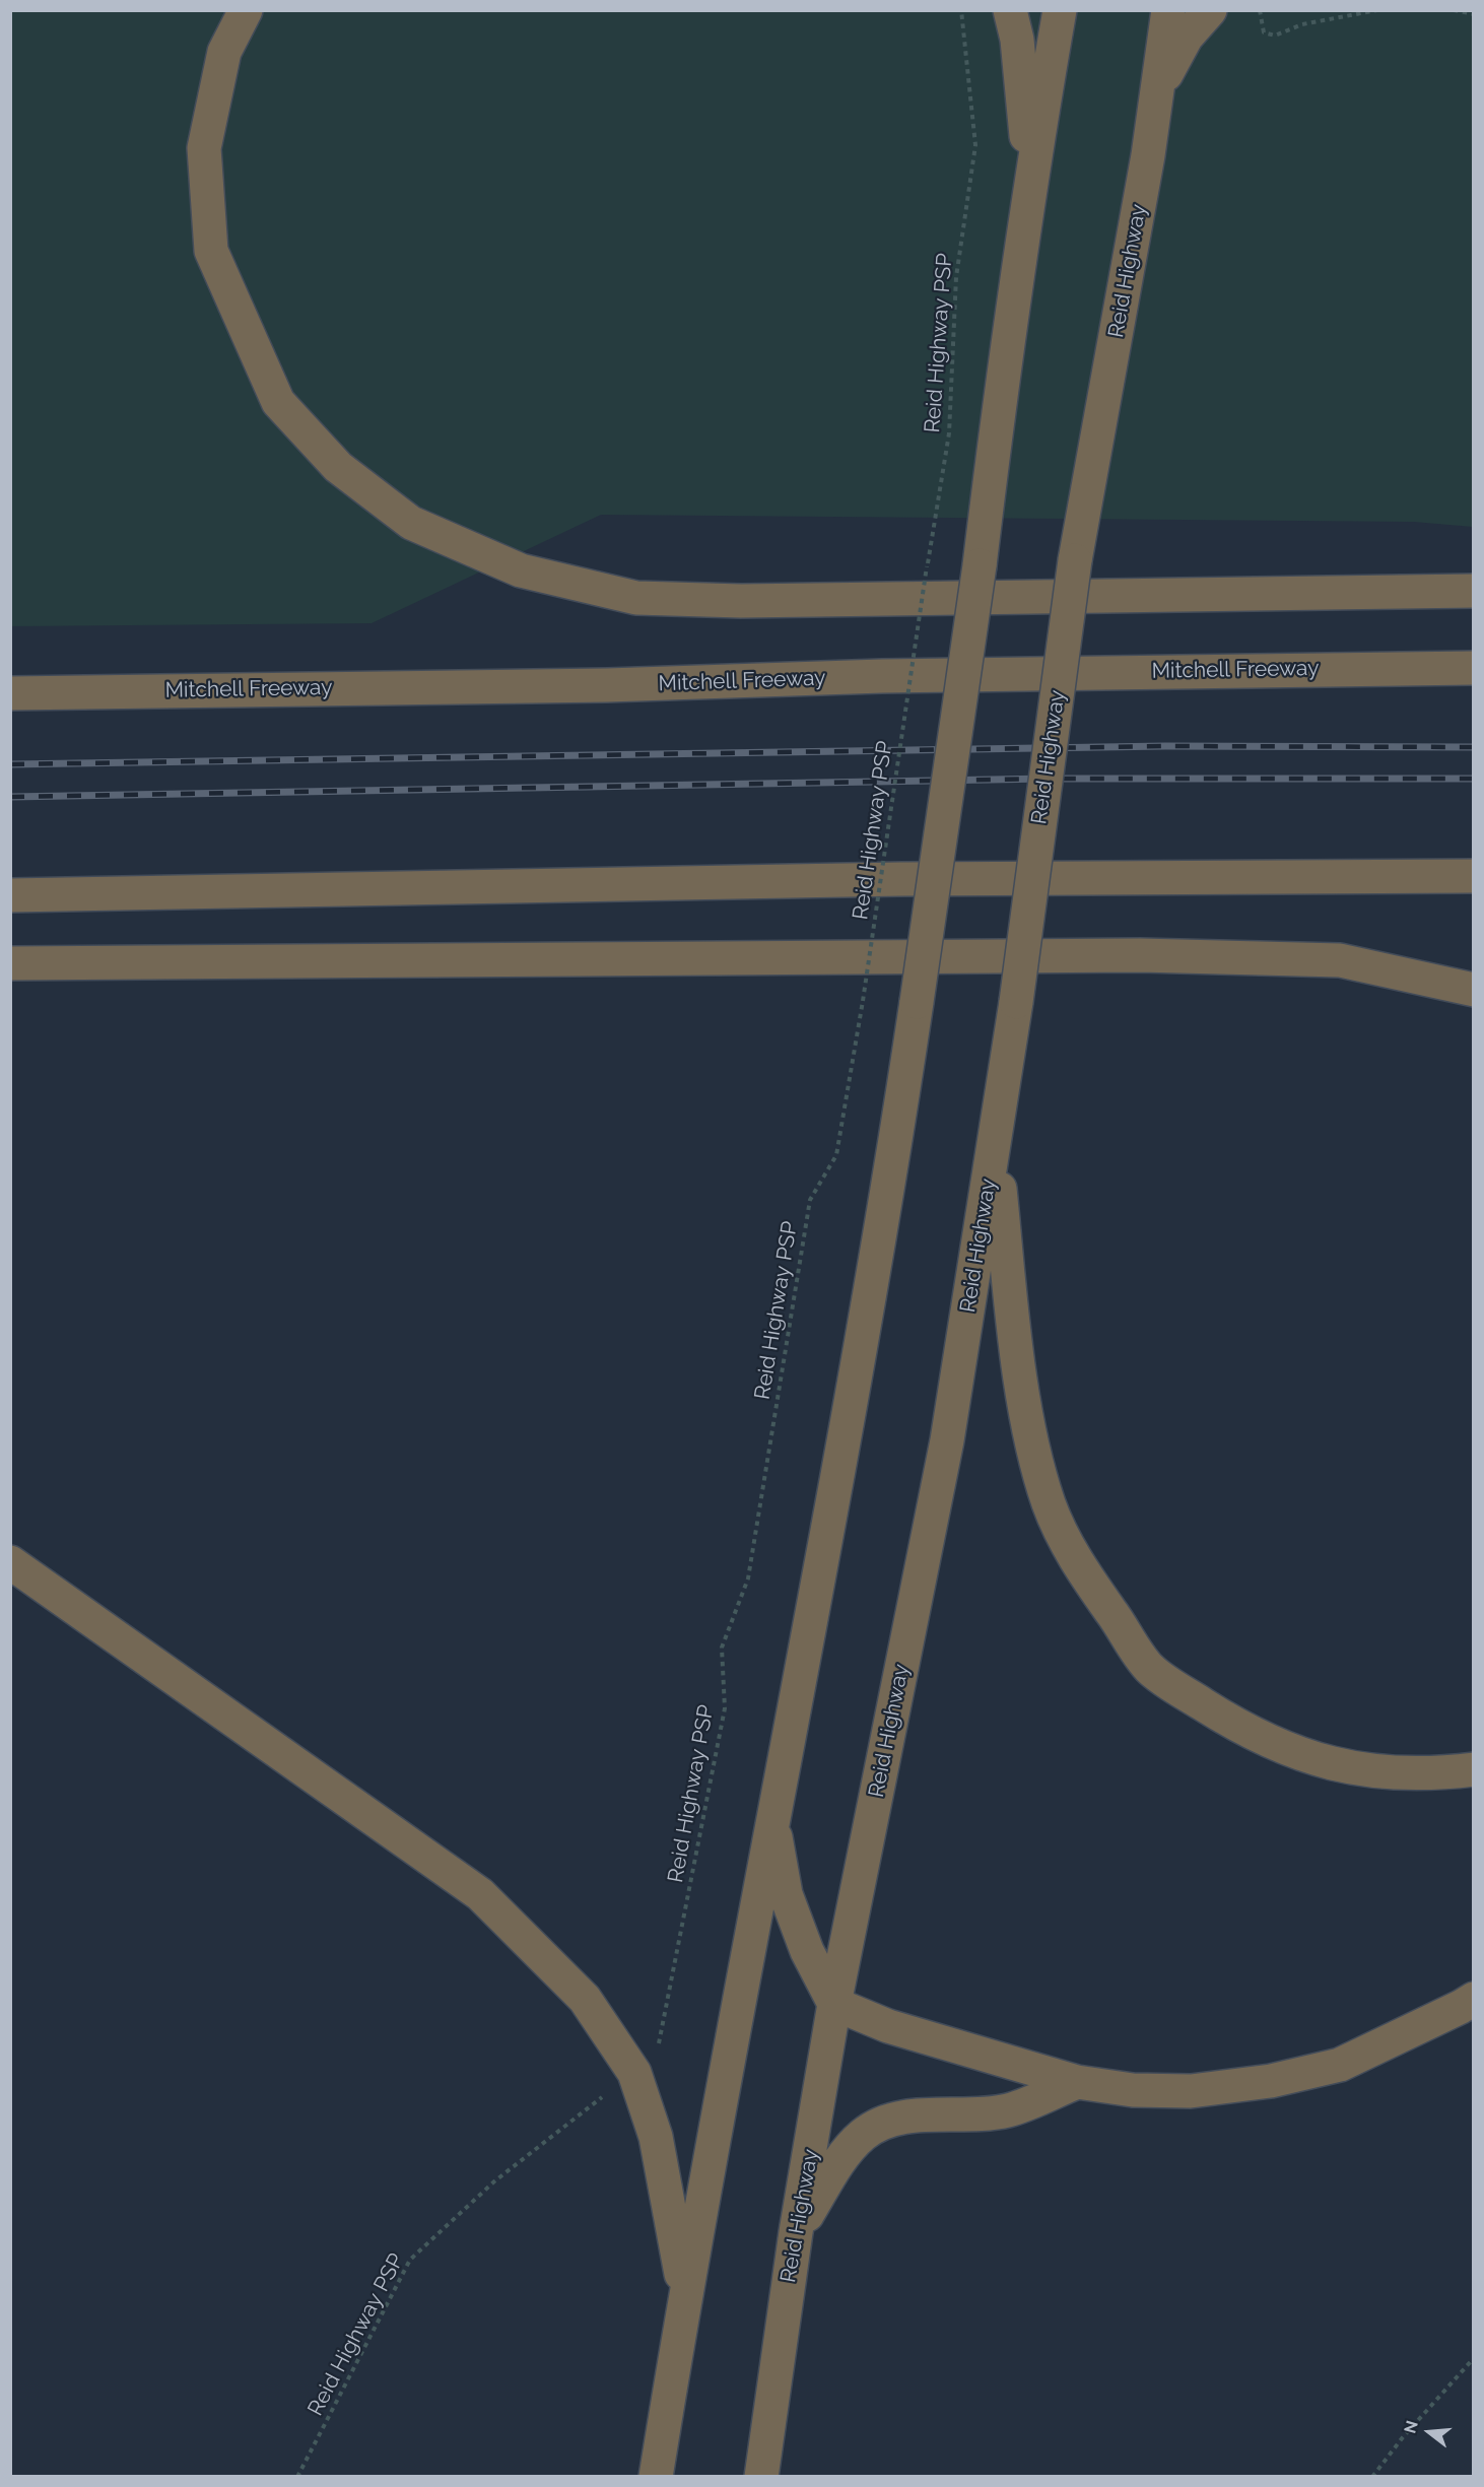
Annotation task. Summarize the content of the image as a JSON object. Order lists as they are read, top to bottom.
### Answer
{
  "streets": {
    "highway": ["Reid Highway", "Mitchell Freeway"],
    "path": ["Reid Highway PSP"]
  },
  "north": "left"
}
